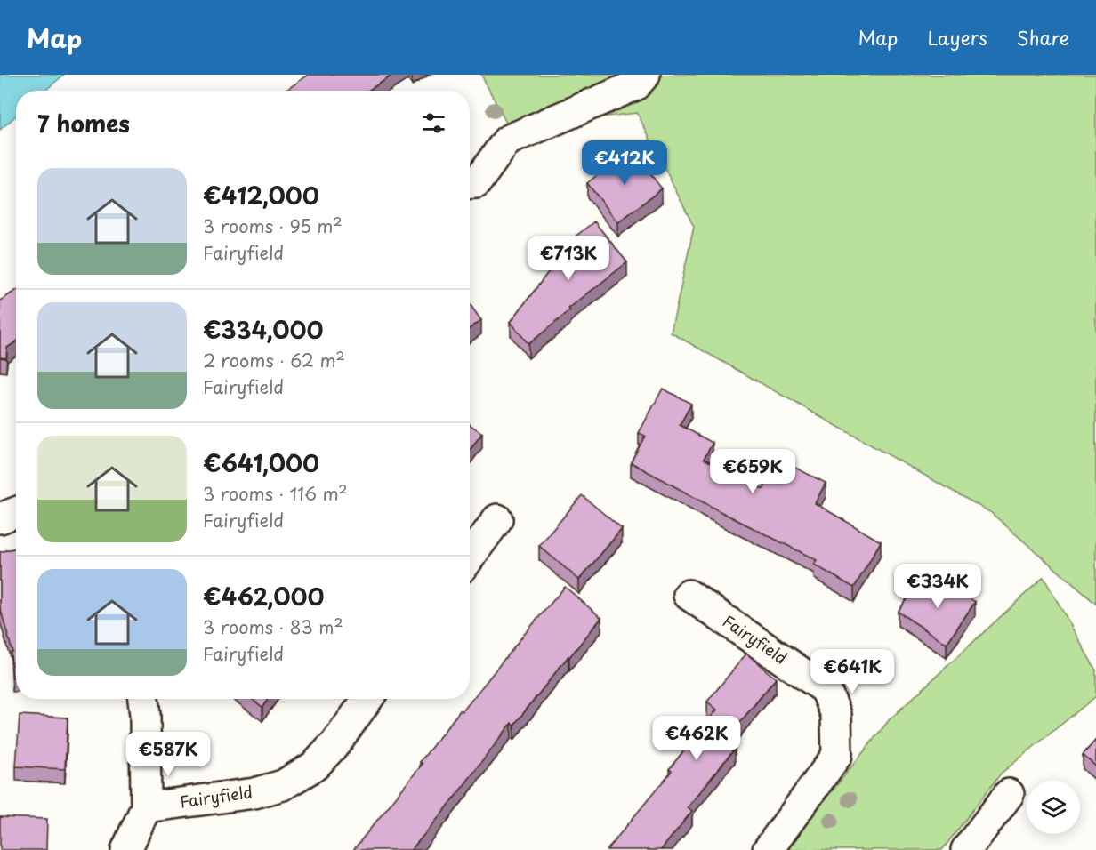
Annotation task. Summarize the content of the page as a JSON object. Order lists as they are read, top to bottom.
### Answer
{
  "streets": {
    "street": ["Fairyfield"]
  },
  "page": {
    "header": "Map",
    "nav": ["Map", "Layers", "Share"],
    "heading": "7 homes",
    "price": [
      "€412K",
      "€713K",
      "€659K",
      "€334K",
      "€641K",
      "€462K",
      "€587K"
    ],
    "list": [
      {
        "name": "€412,000",
        "note": "3 rooms · 95 m² · Fairyfield"
      },
      {
        "name": "€334,000",
        "note": "2 rooms · 62 m² · Fairyfield"
      },
      {
        "name": "€641,000",
        "note": "3 rooms · 116 m² · Fairyfield"
      },
      {
        "name": "€462,000",
        "note": "3 rooms · 83 m² · Fairyfield"
      }
    ]
  }
}
